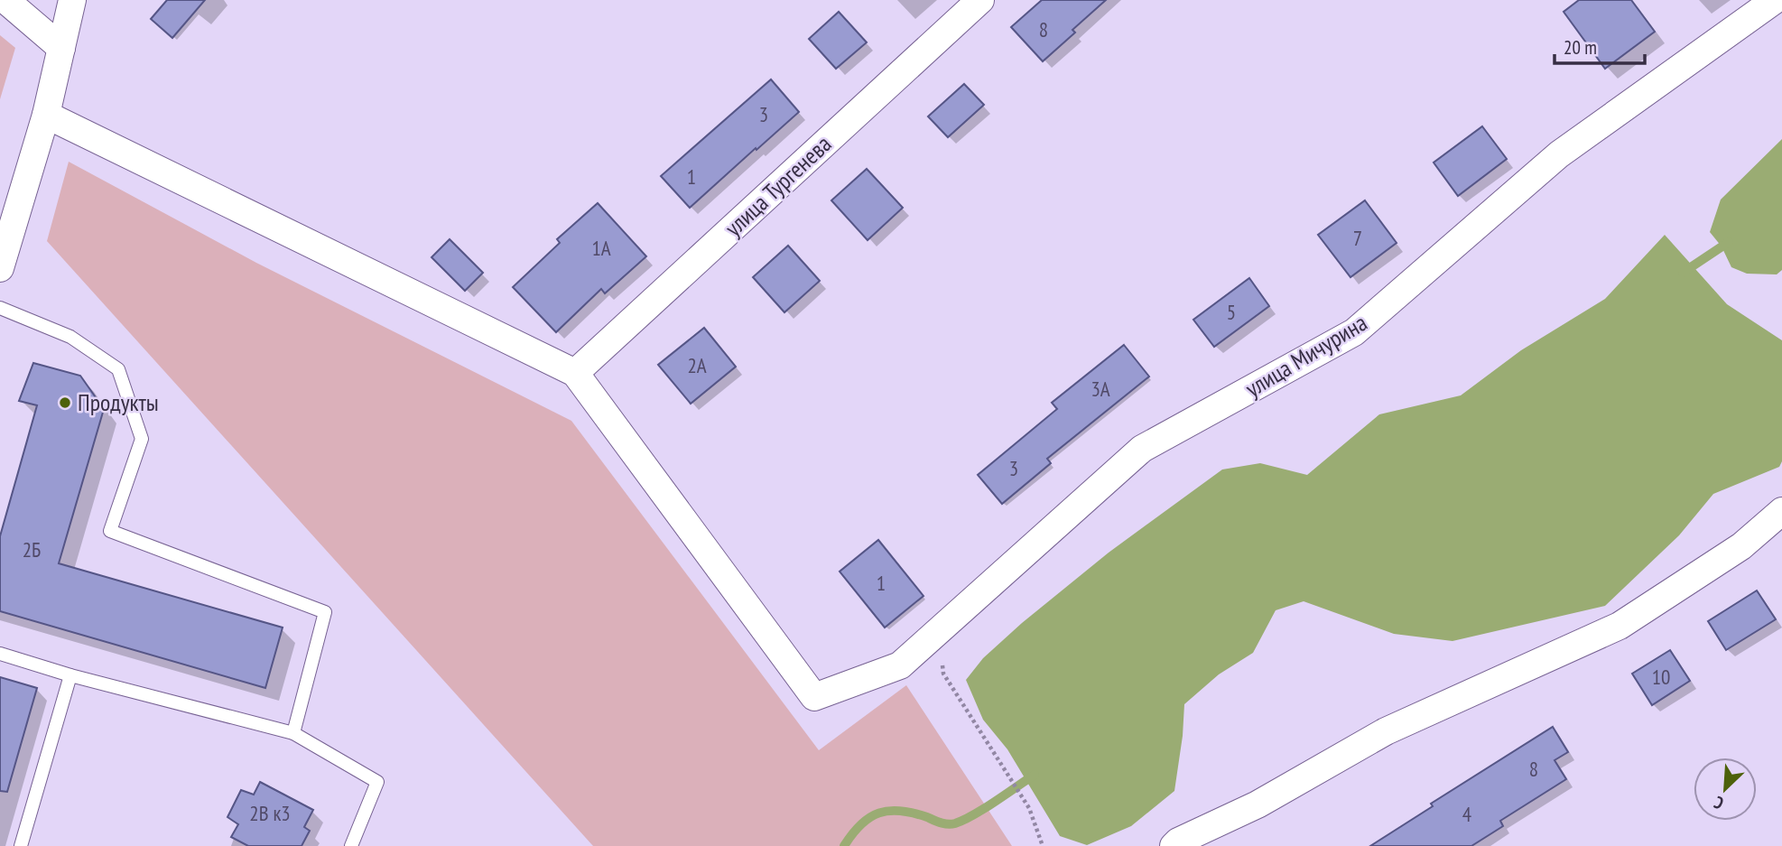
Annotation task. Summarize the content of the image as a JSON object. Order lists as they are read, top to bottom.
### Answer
{
  "streets": {
    "street": ["улица Тургенева", "улица Мичурина"]
  },
  "crossings": [
    ["улица Тургенева", "улица Мичурина"]
  ],
  "places": ["Продукты"],
  "house_numbers": [
    "8",
    "3",
    "1",
    "7",
    "1А",
    "5",
    "2А",
    "3А",
    "3",
    "2Б",
    "1",
    "10",
    "8",
    "2В к3",
    "4"
  ],
  "scale_bar": "20 m",
  "north": "bottom left"
}
